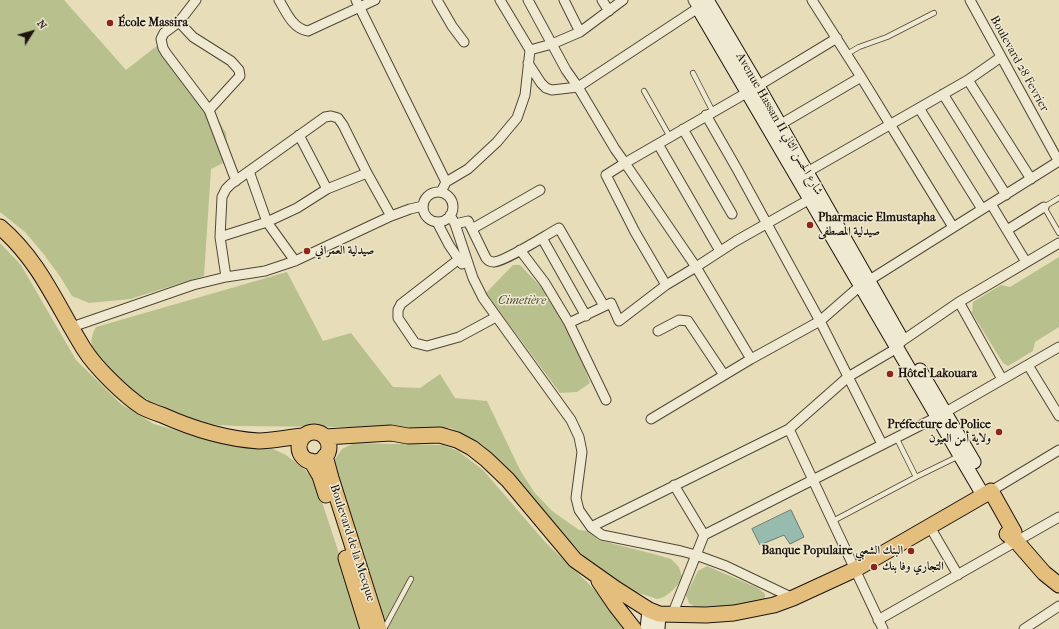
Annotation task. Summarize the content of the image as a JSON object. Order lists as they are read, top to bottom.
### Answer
{
  "streets": {
    "main road": ["Avenue Hassan II شارع الحسن الثاني", "Boulevard de la Mecque"],
    "street": ["Boulevard 28 Fevrier"]
  },
  "parks": ["Cimetière"],
  "places": [
    "École Massira",
    "Pharmacie Elmustapha صيدلية المصطفى",
    "صيدلية العمراني",
    "Hôtel Lakouara",
    "Préfecture de Police ولاية أمن العيون",
    "Banque Populaire البنك الشعبي",
    "التجاري وفا بنك"
  ],
  "north": "top right"
}
